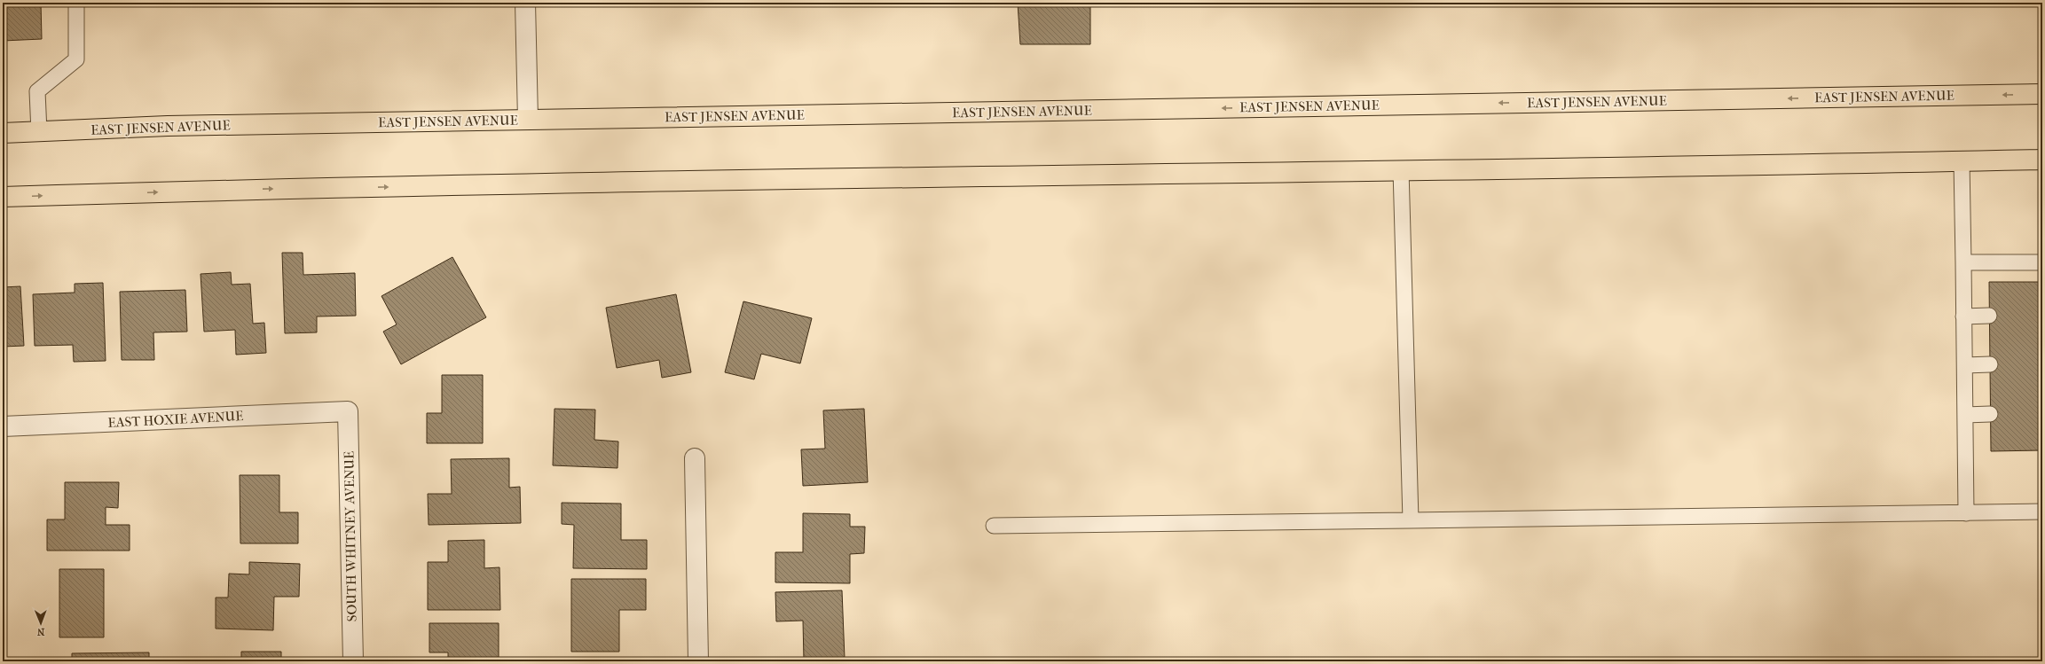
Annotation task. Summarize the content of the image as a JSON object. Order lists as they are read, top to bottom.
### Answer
{
  "streets": {
    "main road": ["EAST JENSEN AVENUE"],
    "street": ["EAST HOXIE AVENUE", "SOUTH WHITNEY AVENUE"]
  },
  "crossings": [
    ["EAST HOXIE AVENUE", "SOUTH WHITNEY AVENUE"]
  ],
  "north": "bottom"
}
